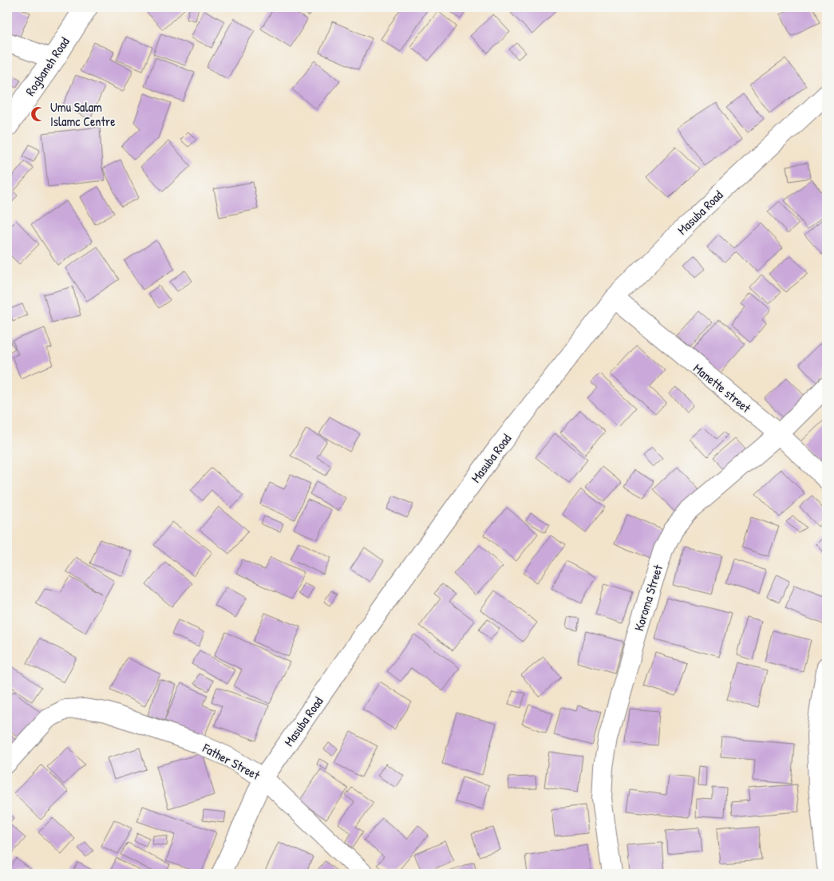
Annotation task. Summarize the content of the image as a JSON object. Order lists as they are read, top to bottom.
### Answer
{
  "streets": {
    "main road": ["Rogbaneh Road"],
    "street": [
      "Masuba Road",
      "Manette street",
      "Koroma Street",
      "Father Street"
    ]
  },
  "crossings": [
    ["Masuba Road", "Manette street"],
    ["Masuba Road", "Father Street"],
    ["Manette street", "Koroma Street"]
  ],
  "places": {
    "mosque": ["Umu Salam Islamc Centre"]
  }
}
